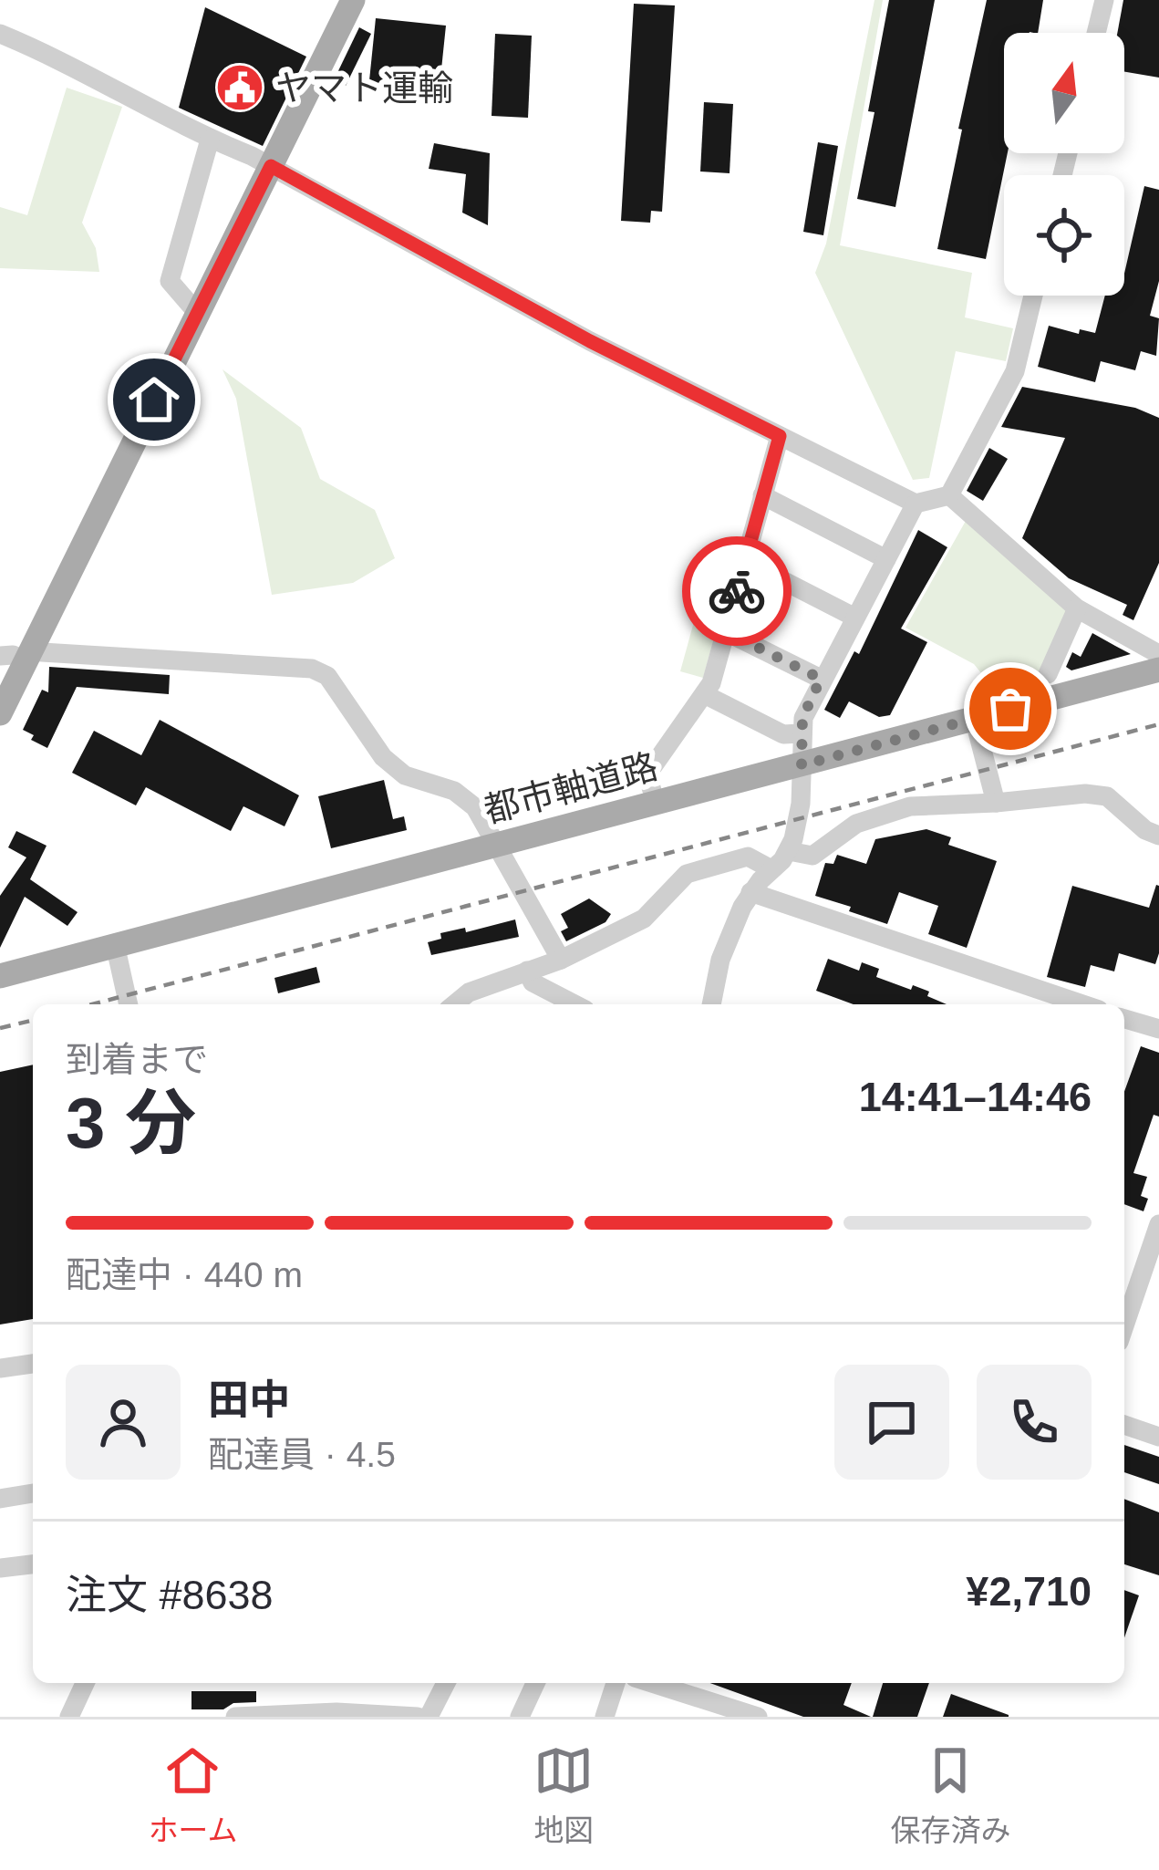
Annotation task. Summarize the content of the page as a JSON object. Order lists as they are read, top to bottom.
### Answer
{
  "streets": {
    "main road": ["都市軸道路"]
  },
  "places": {
    "public building": ["ヤマト運輸"]
  },
  "north": "top",
  "page": {
    "heading": ["3 分", "到着まで", "14:41–14:46"],
    "panel": [
      "田中",
      "配達員 · 4.5",
      "注文 #8638",
      "¥2,710"
    ],
    "bar": "配達中 · 440 m",
    "tabs": ["ホーム", "地図", "保存済み"]
  }
}
